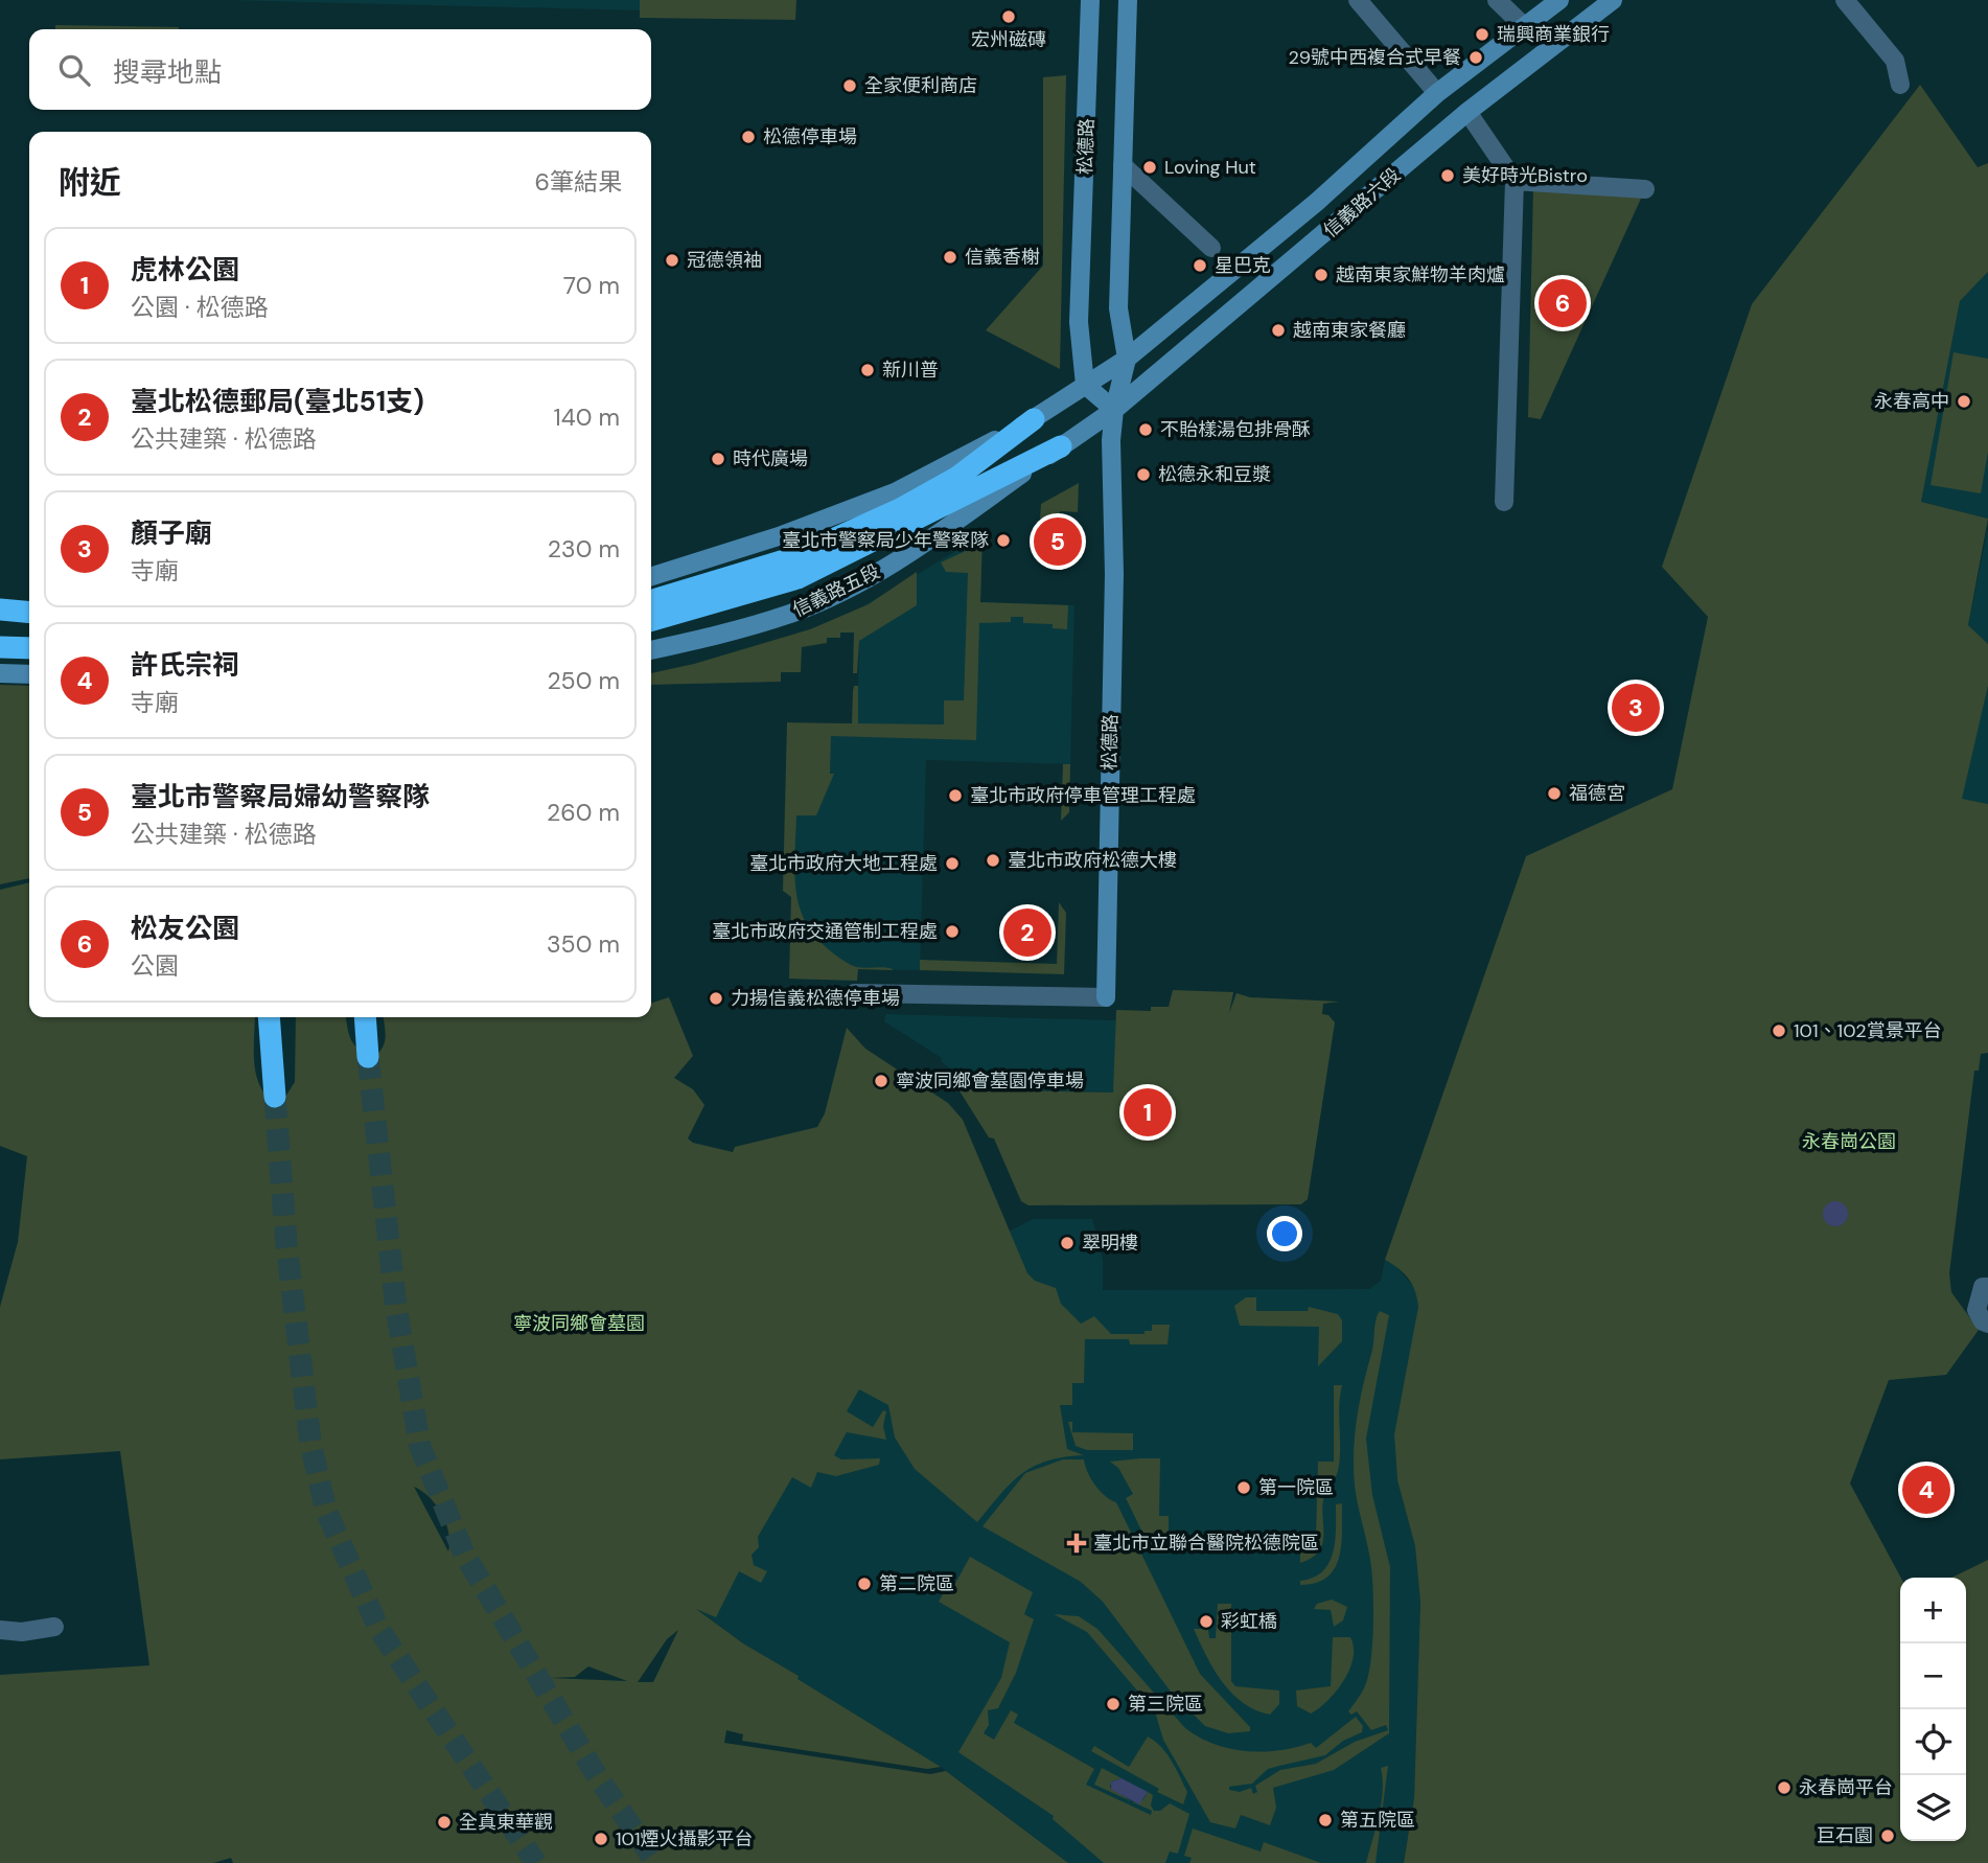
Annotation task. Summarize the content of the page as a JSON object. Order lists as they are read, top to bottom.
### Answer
{
  "streets": {
    "main road": ["松德路", "信義路六段", "信義路五段"]
  },
  "crossings": [
    ["松德路", "信義路六段"],
    ["松德路", "信義路五段"],
    ["信義路六段", "信義路五段"]
  ],
  "parks": ["永春崗公園", "寧波同鄉會墓園"],
  "places": {
    "other": [
      "宏州磁磚",
      "瑞興商業銀行",
      "29號中西複合式早餐",
      "全家便利商店",
      "松德停車場",
      "Loving Hut",
      "美好時光Bistro",
      "信義香榭",
      "冠德領袖",
      "星巴克",
      "越南東家鮮物羊肉爐",
      "越南東家餐廳",
      "新川普",
      "永春高中",
      "不貽樣湯包排骨酥",
      "時代廣場",
      "松德永和豆漿",
      "臺北市警察局少年警察隊",
      "福德宮",
      "臺北市政府停車管理工程處",
      "臺北市政府松德大樓",
      "臺北市政府大地工程處",
      "臺北市政府交通管制工程處",
      "力揚信義松德停車場",
      "101、102賞景平台",
      "寧波同鄉會墓園停車場",
      "翠明樓",
      "第一院區",
      "第二院區",
      "彩虹橋",
      "第三院區",
      "永春崗平台",
      "第五院區",
      "全真東華觀",
      "巨石園",
      "101煙火攝影平台"
    ],
    "health": ["臺北市立聯合醫院松德院區"]
  },
  "page": {
    "search": "搜尋地點",
    "heading": ["附近", "6筆結果"],
    "list": [
      {
        "mark": "1",
        "name": "虎林公園",
        "note": "公園 · 松德路",
        "value": "70 m"
      },
      {
        "mark": "2",
        "name": "臺北松德郵局(臺北51支)",
        "note": "公共建築 · 松德路",
        "value": "140 m"
      },
      {
        "mark": "3",
        "name": "顏子廟",
        "note": "寺廟",
        "value": "230 m"
      },
      {
        "mark": "4",
        "name": "許氏宗祠",
        "note": "寺廟",
        "value": "250 m"
      },
      {
        "mark": "5",
        "name": "臺北市警察局婦幼警察隊",
        "note": "公共建築 · 松德路",
        "value": "260 m"
      },
      {
        "mark": "6",
        "name": "松友公園",
        "note": "公園",
        "value": "350 m"
      }
    ],
    "pins": [
      "6",
      "5",
      "3",
      "2",
      "1",
      "4"
    ],
    "map_buttons": ["+", "−"]
  }
}
